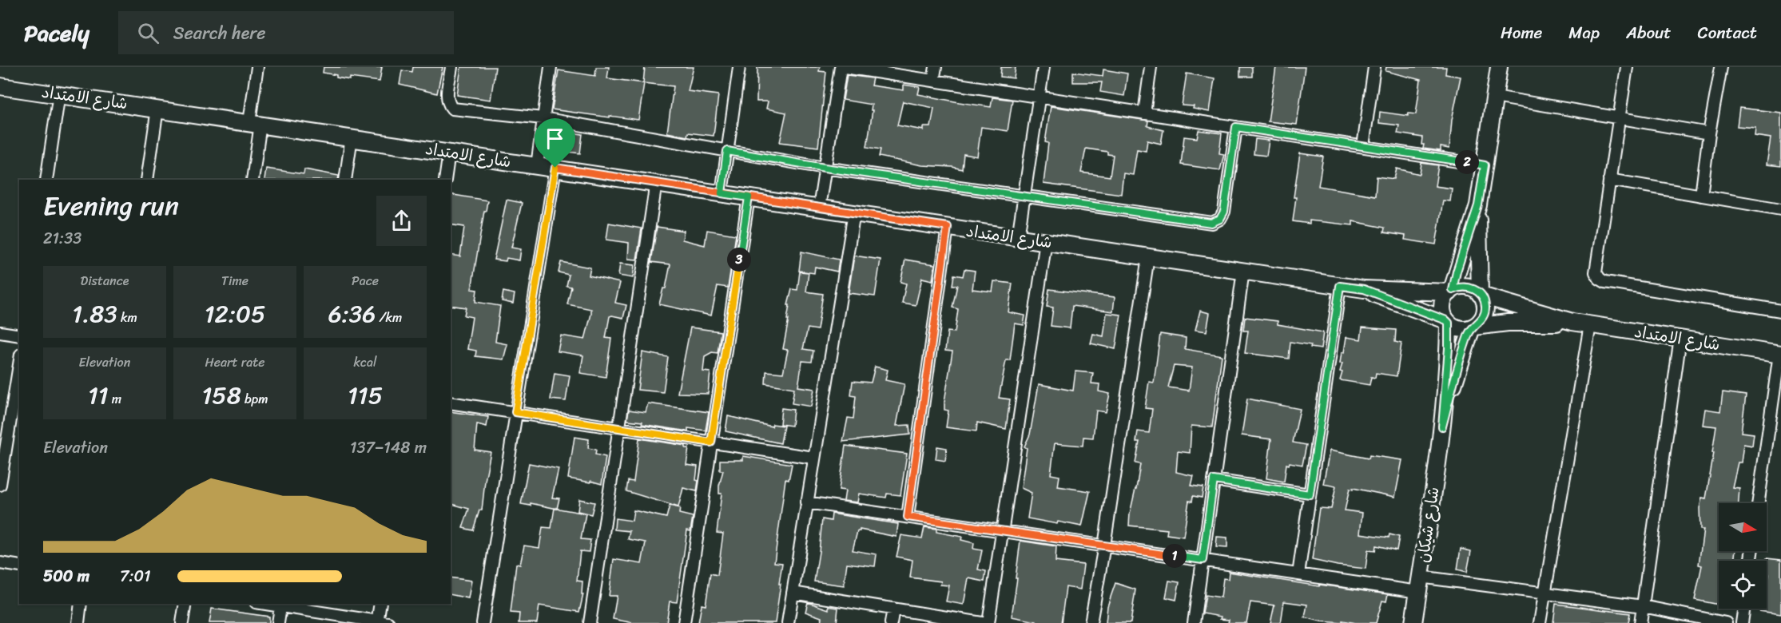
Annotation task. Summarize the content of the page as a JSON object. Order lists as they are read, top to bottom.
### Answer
{
  "streets": {
    "street": ["شارع الامتداد", "شارع شيكان"]
  },
  "crossings": [
    ["شارع الامتداد", "شارع شيكان"]
  ],
  "north": "right",
  "page": {
    "header": "Pacely",
    "search": "Search here",
    "nav": [
      "Home",
      "Map",
      "About",
      "Contact"
    ],
    "pins": ["2", "3", "1"],
    "heading": ["Evening run", "21:33"],
    "stats": [
      ["Distance", "1.83 km"],
      ["Time", "12:05"],
      ["Pace", "6:36 /km"],
      ["Elevation", "11 m"],
      ["Heart rate", "158 bpm"],
      ["kcal", "115"]
    ],
    "chart": ["Elevation", "137–148 m"],
    "list": [
      {
        "name": "500 m",
        "note": "7:01"
      }
    ]
  }
}
